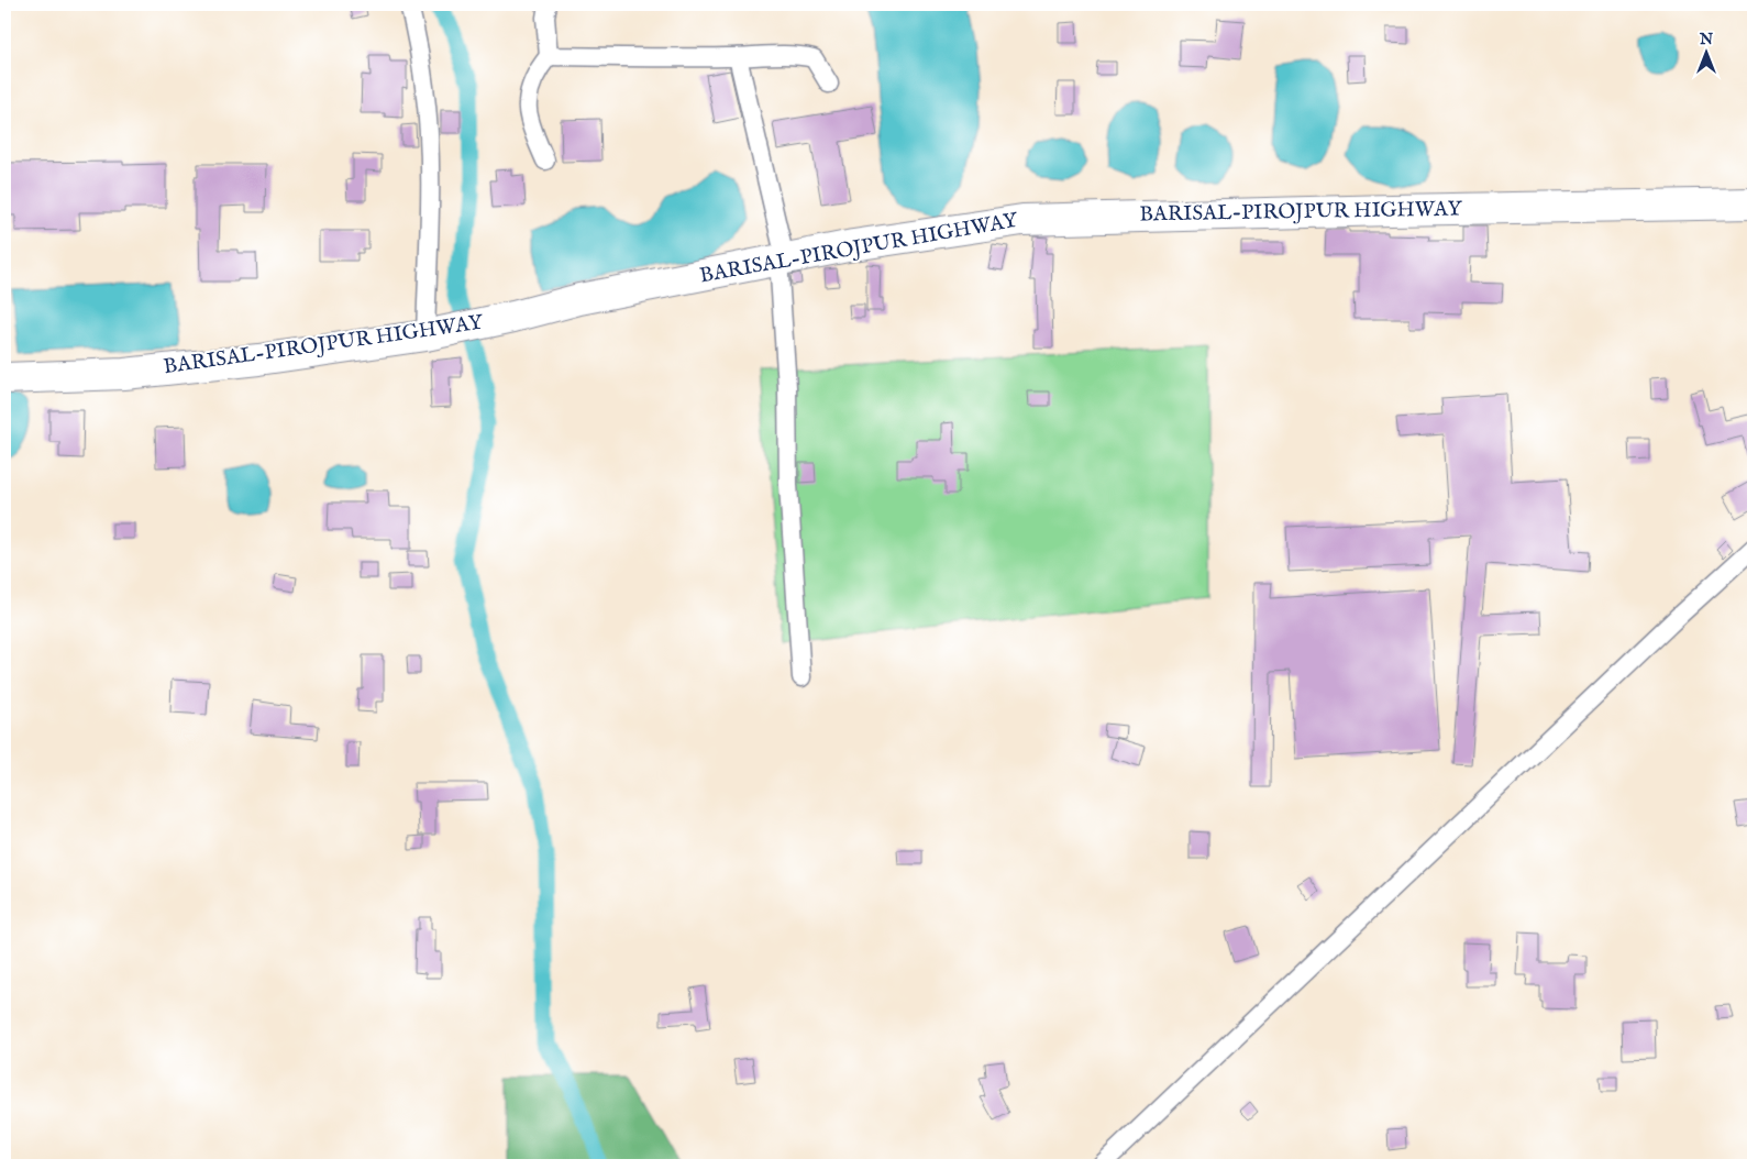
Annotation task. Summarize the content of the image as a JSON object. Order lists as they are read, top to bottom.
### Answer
{
  "streets": {
    "highway": ["BARISAL-PIROJPUR HIGHWAY"]
  },
  "north": "top"
}
